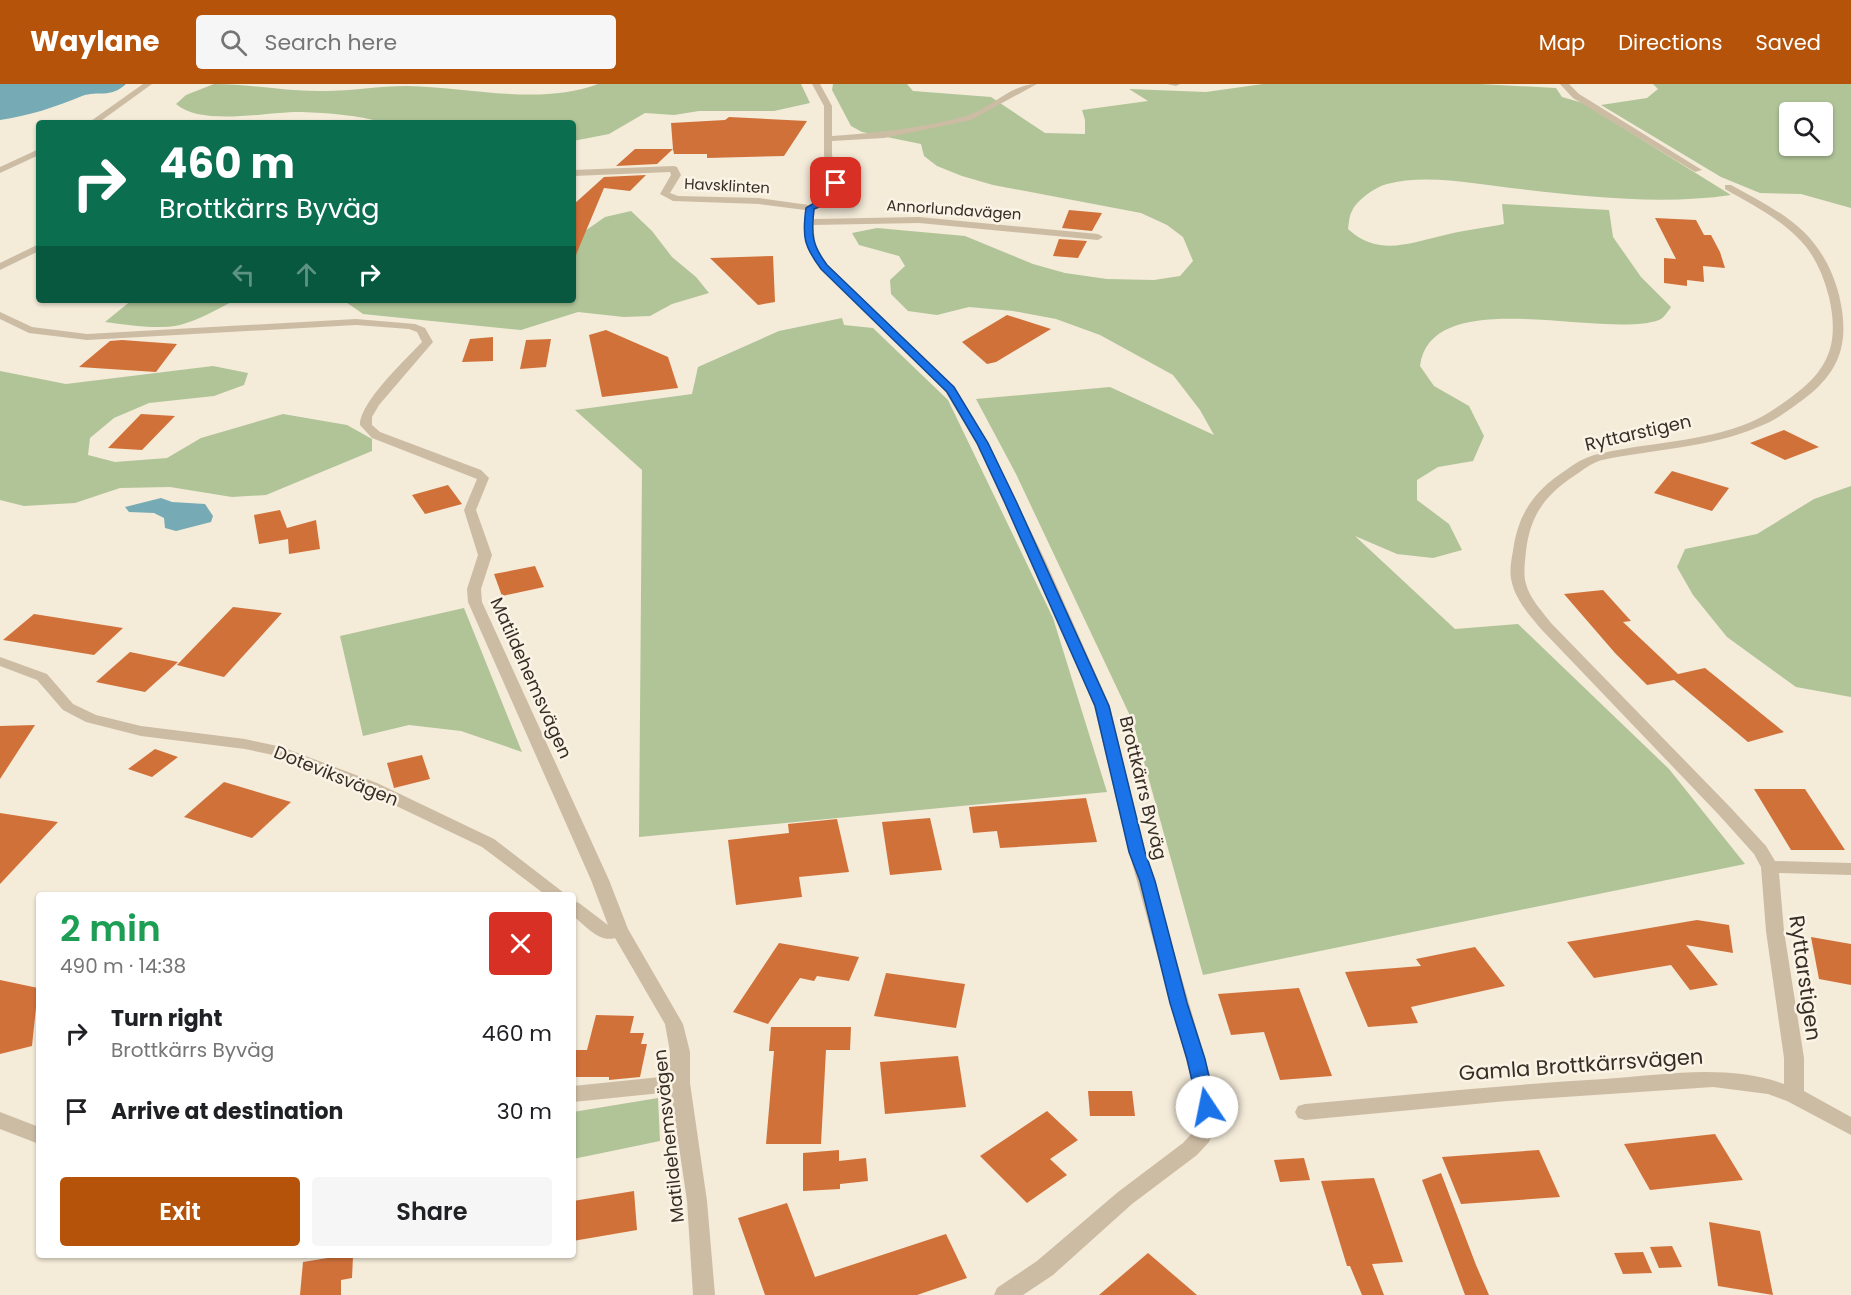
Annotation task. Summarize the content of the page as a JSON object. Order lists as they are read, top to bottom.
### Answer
{
  "streets": {
    "street": [
      "Havsklinten",
      "Annorlundavägen",
      "Ryttarstigen",
      "Matildehemsvägen",
      "Doteviksvägen",
      "Brottkärrs Byväg",
      "Gamla Brottkärrsvägen"
    ]
  },
  "crossings": [
    ["Havsklinten", "Annorlundavägen"],
    ["Havsklinten", "Brottkärrs Byväg"],
    ["Annorlundavägen", "Brottkärrs Byväg"],
    ["Ryttarstigen", "Gamla Brottkärrsvägen"]
  ],
  "page": {
    "header": "Waylane",
    "search": "Search here",
    "nav": ["Map", "Directions", "Saved"],
    "turn": ["460 m", "Brottkärrs Byväg"],
    "heading": ["2 min", "490 m · 14:38"],
    "list": [
      {
        "name": "Turn right",
        "note": "Brottkärrs Byväg",
        "value": "460 m"
      },
      {
        "name": "Arrive at destination",
        "value": "30 m"
      }
    ],
    "buttons": ["Exit", "Share"]
  }
}
